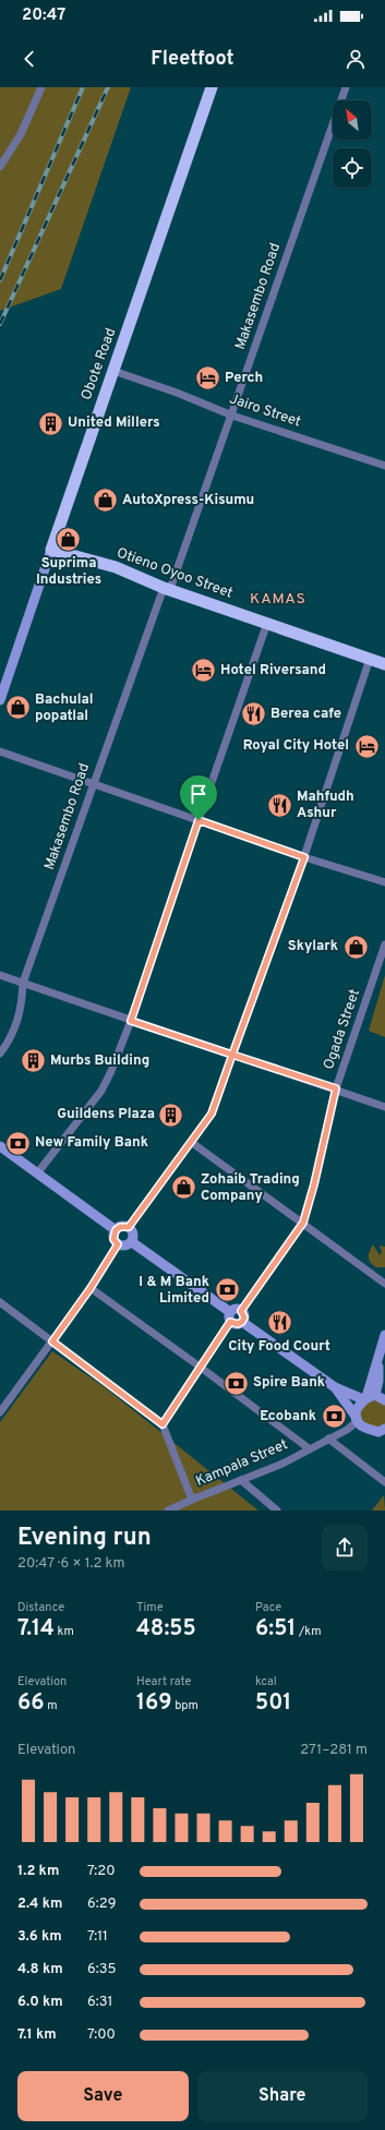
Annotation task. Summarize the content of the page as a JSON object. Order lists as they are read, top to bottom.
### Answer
{
  "streets": {
    "highway": ["Obote Road", "Otieno Oyoo Street"],
    "street": [
      "Makasembo Road",
      "Jairo Street",
      "Ogada Street",
      "Kampala Street"
    ]
  },
  "crossings": [
    ["Makasembo Road", "Jairo Street"],
    ["Makasembo Road", "Otieno Oyoo Street"],
    ["Obote Road", "Jairo Street"],
    ["Obote Road", "Otieno Oyoo Street"]
  ],
  "districts": ["KAMAS"],
  "places": {
    "hotel": ["Perch", "Hotel Riversand", "Royal City Hotel"],
    "building": ["United Millers", "Murbs Building", "Guildens Plaza"],
    "shop": [
      "AutoXpress-Kisumu",
      "Suprima Industries",
      "Bachulal popatlal",
      "Skylark",
      "Zohaib Trading Company"
    ],
    "restaurant": ["Berea cafe", "Mahfudh Ashur", "City Food Court"],
    "bank": [
      "New Family Bank",
      "I & M Bank Limited",
      "Spire Bank",
      "Ecobank"
    ]
  },
  "north": "top left",
  "page": {
    "status": "20:47",
    "header": "Fleetfoot",
    "heading": ["Evening run", "20:47 · 6 × 1.2 km"],
    "stats": [
      ["Distance", "7.14 km"],
      ["Time", "48:55"],
      ["Pace", "6:51 /km"],
      ["Elevation", "66 m"],
      ["Heart rate", "169 bpm"],
      ["kcal", "501"]
    ],
    "chart": ["Elevation", "271–281 m"],
    "list": [
      {
        "name": "1.2 km",
        "note": "7:20"
      },
      {
        "name": "2.4 km",
        "note": "6:29"
      },
      {
        "name": "3.6 km",
        "note": "7:11"
      },
      {
        "name": "4.8 km",
        "note": "6:35"
      },
      {
        "name": "6.0 km",
        "note": "6:31"
      },
      {
        "name": "7.1 km",
        "note": "7:00"
      }
    ],
    "buttons": ["Save", "Share"]
  }
}
